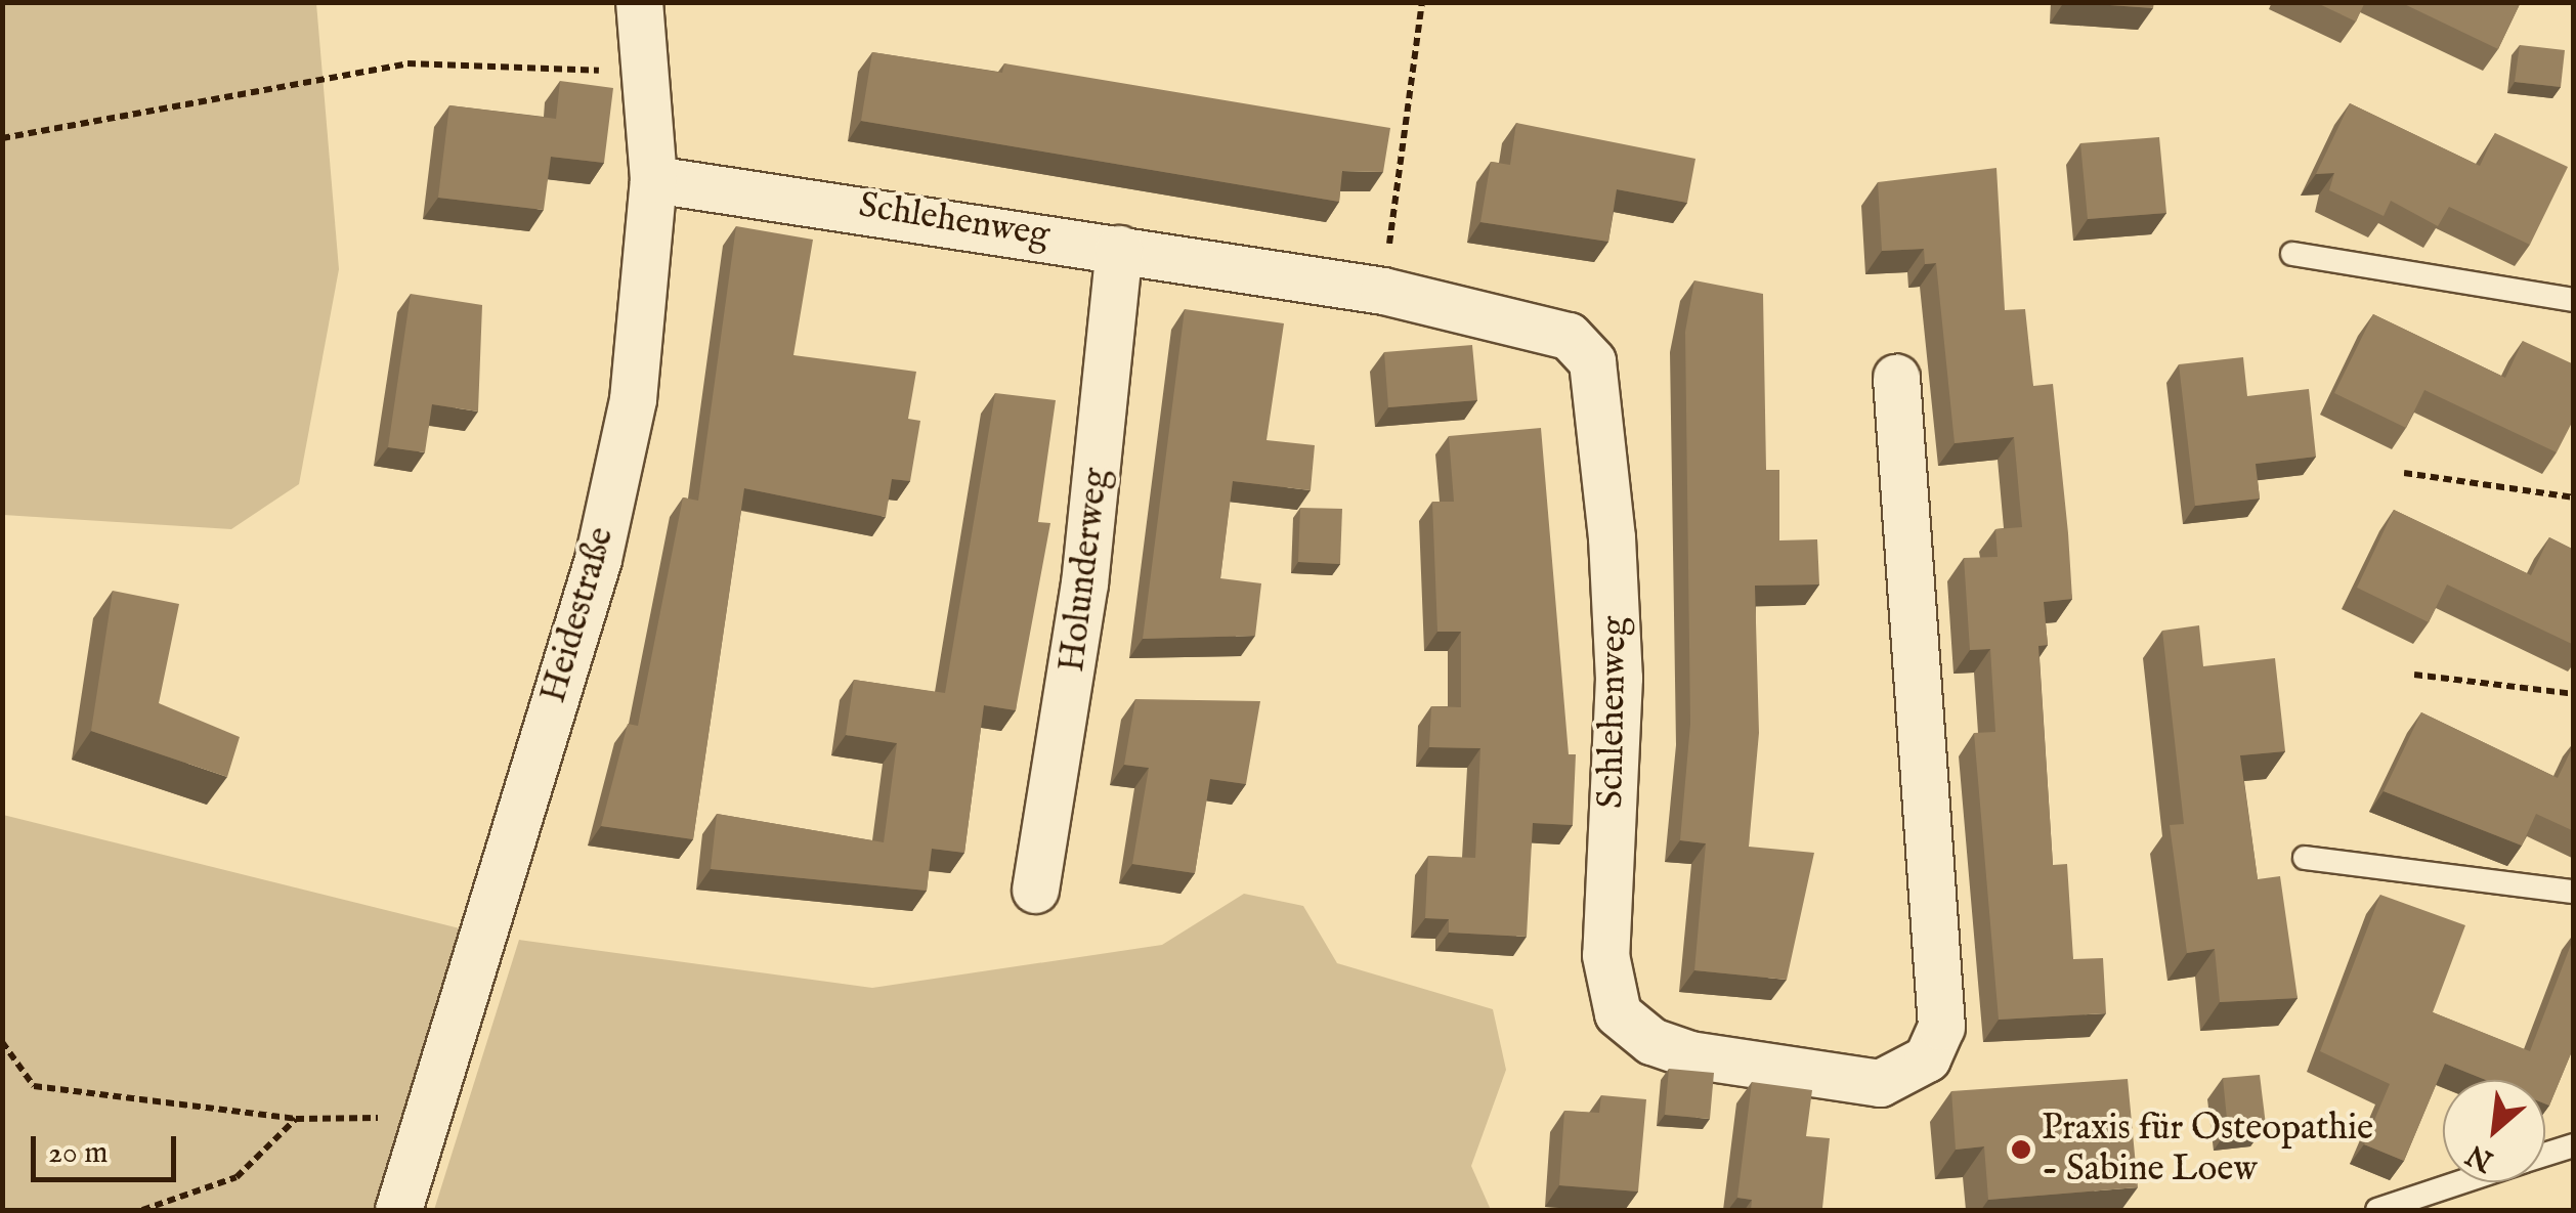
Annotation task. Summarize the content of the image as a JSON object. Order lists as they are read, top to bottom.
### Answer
{
  "streets": {
    "street": ["Schlehenweg", "Holunderweg", "Heidestraße"]
  },
  "crossings": [
    ["Schlehenweg", "Holunderweg"],
    ["Schlehenweg", "Heidestraße"]
  ],
  "places": ["Praxis für Osteopathie - Sabine Loew"],
  "scale_bar": "20 m",
  "north": "bottom left"
}
